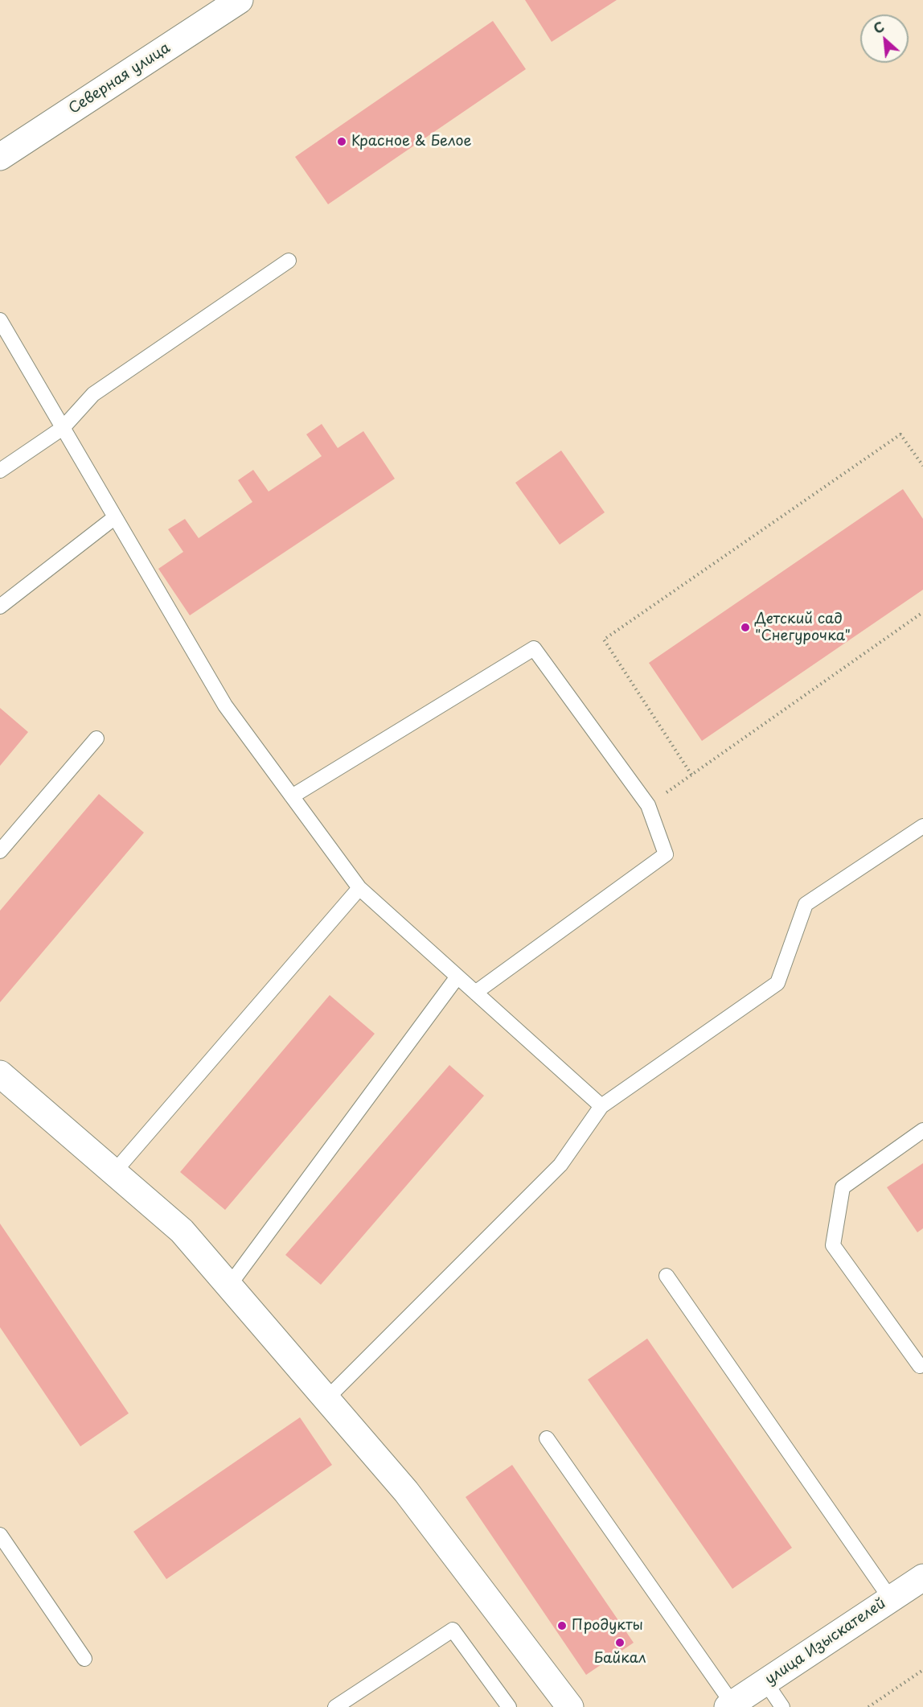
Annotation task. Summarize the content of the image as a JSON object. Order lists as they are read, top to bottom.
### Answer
{
  "streets": {
    "street": ["Северная улица", "улица Изыскателей"]
  },
  "places": [
    "Красное & Белое",
    "Детский сад \"Снегурочка\"",
    "Продукты",
    "Байкал"
  ],
  "north": "top left"
}
